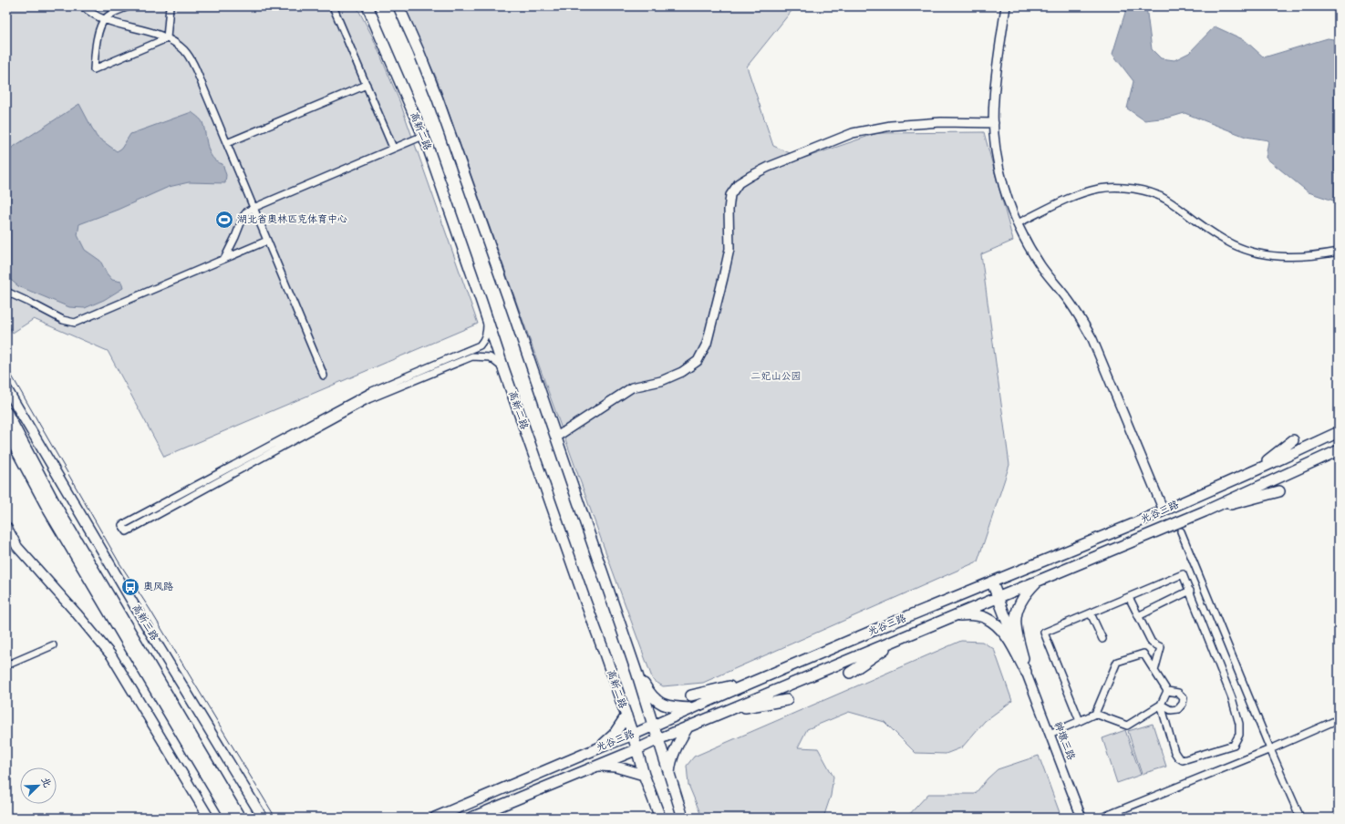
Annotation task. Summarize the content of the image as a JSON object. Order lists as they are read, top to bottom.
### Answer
{
  "streets": {
    "main road": ["高新二路", "光谷三路", "高新三路"],
    "street": ["神墩三路"]
  },
  "crossings": [
    ["高新二路", "光谷三路"]
  ],
  "parks": ["二妃山公园"],
  "places": {
    "sports": ["湖北省奥林匹克体育中心"],
    "bus stop": ["奥风路"]
  },
  "north": "top right"
}
